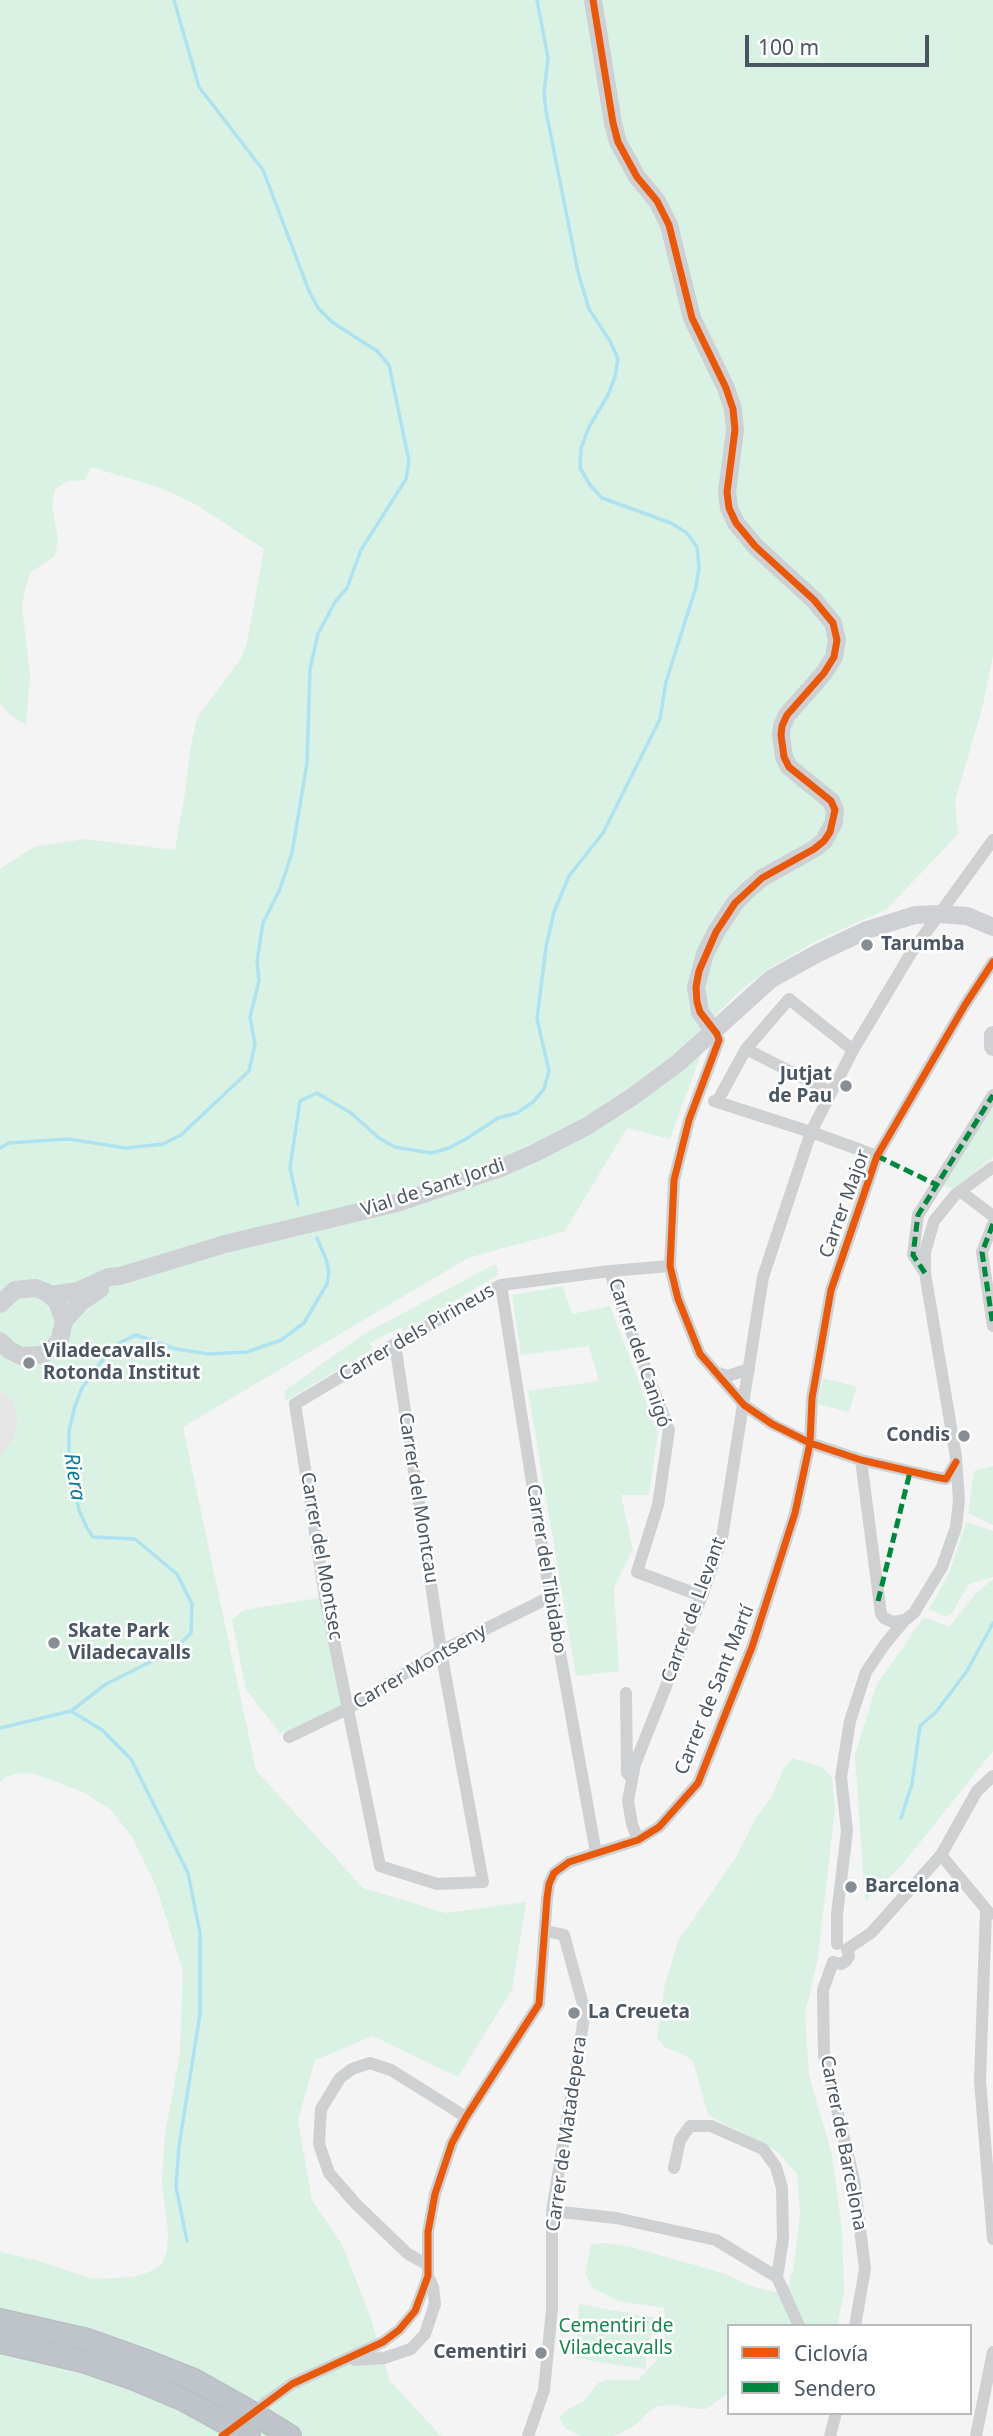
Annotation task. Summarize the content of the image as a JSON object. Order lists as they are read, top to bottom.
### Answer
{
  "streets": {
    "street": [
      "Vial de Sant Jordi",
      "Carrer Major",
      "Carrer dels Pirineus",
      "Carrer del Canigó",
      "Carrer del Montcau",
      "Carrer del Montsec",
      "Carrer del Tibidabo",
      "Carrer de Llevant",
      "Carrer Montseny",
      "Carrer de Sant Martí",
      "Carrer de Matadepera",
      "Carrer de Barcelona"
    ]
  },
  "crossings": [
    ["Vial de Sant Jordi", "Carrer de Llevant"],
    ["Carrer Major", "Carrer de Sant Martí"],
    ["Carrer dels Pirineus", "Carrer del Canigó"],
    ["Carrer dels Pirineus", "Carrer del Montcau"],
    ["Carrer dels Pirineus", "Carrer del Montsec"],
    ["Carrer dels Pirineus", "Carrer del Tibidabo"],
    ["Carrer del Canigó", "Carrer de Llevant"],
    ["Carrer del Montcau", "Carrer del Montsec"],
    ["Carrer del Montcau", "Carrer Montseny"],
    ["Carrer del Montsec", "Carrer Montseny"],
    ["Carrer del Tibidabo", "Carrer Montseny"],
    ["Carrer del Tibidabo", "Carrer de Sant Martí"],
    ["Carrer de Llevant", "Carrer de Sant Martí"],
    ["Carrer de Sant Martí", "Carrer de Matadepera"]
  ],
  "water": ["Riera"],
  "parks": ["Cementiri de Viladecavalls"],
  "places": [
    "Tarumba",
    "Jutjat de Pau",
    "Viladecavalls. Rotonda Institut",
    "Condis",
    "Skate Park Viladecavalls",
    "Barcelona",
    "La Creueta",
    "Cementiri"
  ],
  "legend": ["Ciclovía", "Sendero"],
  "scale_bar": "100 m"
}
